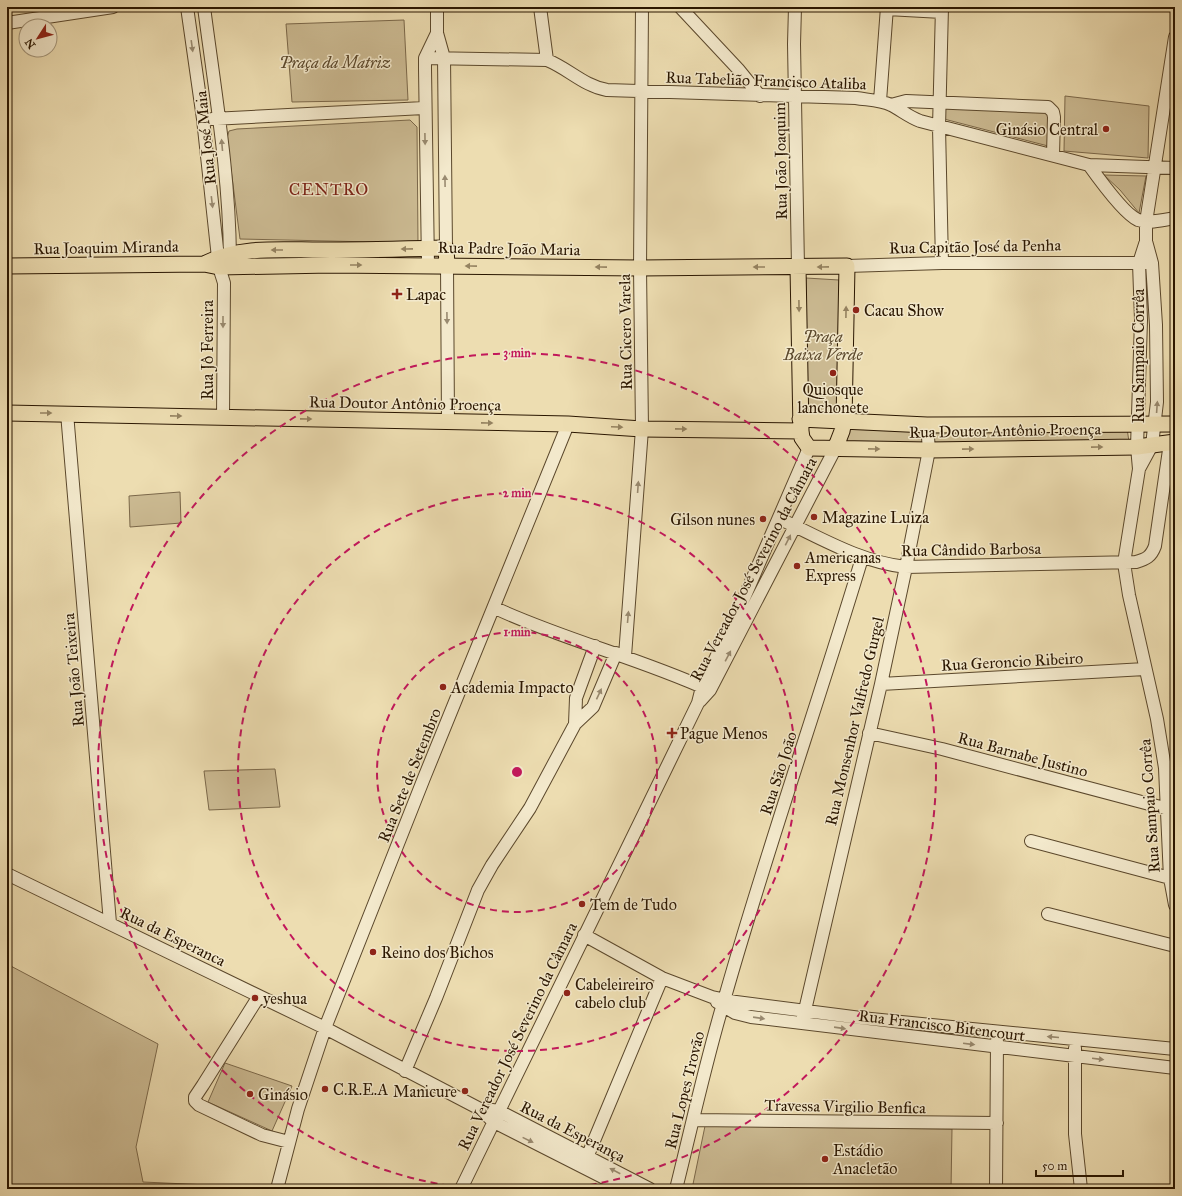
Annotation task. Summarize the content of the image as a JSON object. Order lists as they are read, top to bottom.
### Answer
{
  "streets": {
    "main road": [
      "Rua Capitão José da Penha",
      "Rua Joaquim Miranda",
      "Rua Padre João Maria",
      "Rua Doutor Antônio Proença"
    ],
    "street": [
      "Rua Tabelião Francisco Ataliba",
      "Rua José Maia",
      "Rua João Joaquim",
      "Rua Cicero Varela",
      "Rua Jô Ferreira",
      "Rua Sampaio Corrêa",
      "Rua Cândido Barbosa",
      "Rua Vereador José Severino da Câmara",
      "Rua Geroncio Ribeiro",
      "Rua João Teixeira",
      "Rua Monsenhor Valfredo Gurgel",
      "Rua Barnabe Justino",
      "Rua São João",
      "Rua Sete de Setembro",
      "Rua da Esperanca",
      "Rua Francisco Bitencourt",
      "Rua Lopes Trovão",
      "Travessa Virgilio Benfica",
      "Rua da Esperança"
    ]
  },
  "crossings": [
    ["Rua Tabelião Francisco Ataliba", "Rua João Joaquim"],
    ["Rua Tabelião Francisco Ataliba", "Rua Cicero Varela"],
    ["Rua Tabelião Francisco Ataliba", "Rua Sampaio Corrêa"],
    ["Rua José Maia", "Rua Joaquim Miranda"],
    ["Rua José Maia", "Rua Jô Ferreira"],
    ["Rua João Joaquim", "Rua Capitão José da Penha"],
    ["Rua João Joaquim", "Rua Padre João Maria"],
    ["Rua Capitão José da Penha", "Rua Padre João Maria"],
    ["Rua Capitão José da Penha", "Rua Sampaio Corrêa"],
    ["Rua Joaquim Miranda", "Rua Padre João Maria"],
    ["Rua Joaquim Miranda", "Rua Jô Ferreira"],
    ["Rua Padre João Maria", "Rua Cicero Varela"],
    ["Rua Cicero Varela", "Rua Doutor Antônio Proença"],
    ["Rua Jô Ferreira", "Rua Doutor Antônio Proença"],
    ["Rua Sampaio Corrêa", "Rua Doutor Antônio Proença"],
    ["Rua Sampaio Corrêa", "Rua Cândido Barbosa"],
    ["Rua Sampaio Corrêa", "Rua Geroncio Ribeiro"],
    ["Rua Sampaio Corrêa", "Rua Barnabe Justino"],
    ["Rua Doutor Antônio Proença", "Rua Cândido Barbosa"],
    ["Rua Doutor Antônio Proença", "Rua Vereador José Severino da Câmara"],
    ["Rua Doutor Antônio Proença", "Rua João Teixeira"],
    ["Rua Doutor Antônio Proença", "Rua Monsenhor Valfredo Gurgel"],
    ["Rua Doutor Antônio Proença", "Rua Sete de Setembro"],
    ["Rua Cândido Barbosa", "Rua Vereador José Severino da Câmara"],
    ["Rua Cândido Barbosa", "Rua Monsenhor Valfredo Gurgel"],
    ["Rua Cândido Barbosa", "Rua São João"],
    ["Rua Vereador José Severino da Câmara", "Rua Francisco Bitencourt"],
    ["Rua Vereador José Severino da Câmara", "Rua da Esperança"],
    ["Rua Geroncio Ribeiro", "Rua Monsenhor Valfredo Gurgel"],
    ["Rua João Teixeira", "Rua da Esperanca"],
    ["Rua Monsenhor Valfredo Gurgel", "Rua Barnabe Justino"],
    ["Rua Monsenhor Valfredo Gurgel", "Rua Francisco Bitencourt"],
    ["Rua São João", "Rua Francisco Bitencourt"],
    ["Rua São João", "Rua Lopes Trovão"],
    ["Rua Sete de Setembro", "Rua da Esperanca"],
    ["Rua Sete de Setembro", "Rua da Esperança"],
    ["Rua da Esperanca", "Rua da Esperança"],
    ["Rua Francisco Bitencourt", "Rua Lopes Trovão"],
    ["Rua Lopes Trovão", "Travessa Virgilio Benfica"]
  ],
  "one_way": ["Rua Cicero Varela", "Rua Jô Ferreira", "Rua Doutor Antônio Proença"],
  "districts": ["CENTRO"],
  "parks": ["Praça da Matriz", "Praça Baixa Verde"],
  "places": {
    "other": [
      "Ginásio Central",
      "Cacau Show",
      "Quiosque lanchonete",
      "Magazine Luiza",
      "Gilson nunes",
      "Americanas Express",
      "Academia Impacto",
      "Tem de Tudo",
      "Reino dos Bichos",
      "Cabeleireiro cabelo club",
      "yeshua",
      "C.R.E.A",
      "Manicure",
      "Ginásio",
      "Estádio Anacletão"
    ],
    "health": ["Lapac", "Pague Menos"]
  },
  "scale_bar": "50 m",
  "north": "bottom left",
  "rings": ["3 min", "2 min", "1 min"]
}
